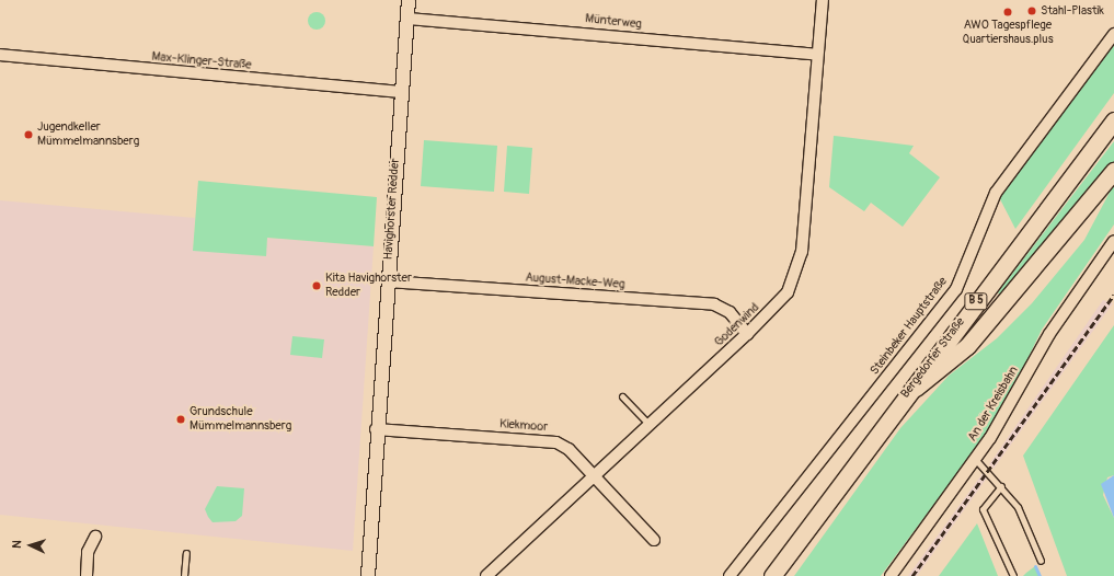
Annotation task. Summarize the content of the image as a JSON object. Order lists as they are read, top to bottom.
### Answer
{
  "streets": {
    "main road": ["B 5", "Bergedorfer Straße"],
    "street": [
      "Münterweg",
      "Max-Klinger-Straße",
      "Havighorster Redder",
      "August-Macke-Weg",
      "Godenwind",
      "Steinbeker Hauptstraße",
      "An der Kreisbahn",
      "Kiekmoor"
    ]
  },
  "crossings": [
    ["Münterweg", "Havighorster Redder"],
    ["Münterweg", "Godenwind"],
    ["Max-Klinger-Straße", "Havighorster Redder"],
    ["Havighorster Redder", "August-Macke-Weg"],
    ["Havighorster Redder", "Kiekmoor"],
    ["August-Macke-Weg", "Godenwind"],
    ["Godenwind", "Kiekmoor"]
  ],
  "places": [
    "Stahl-Plastik",
    "AWO Tagespflege Quartiershaus.plus",
    "Jugendkeller Mümmelmannsberg",
    "Kita Havighorster Redder",
    "Grundschule Mümmelmannsberg"
  ],
  "north": "left"
}
